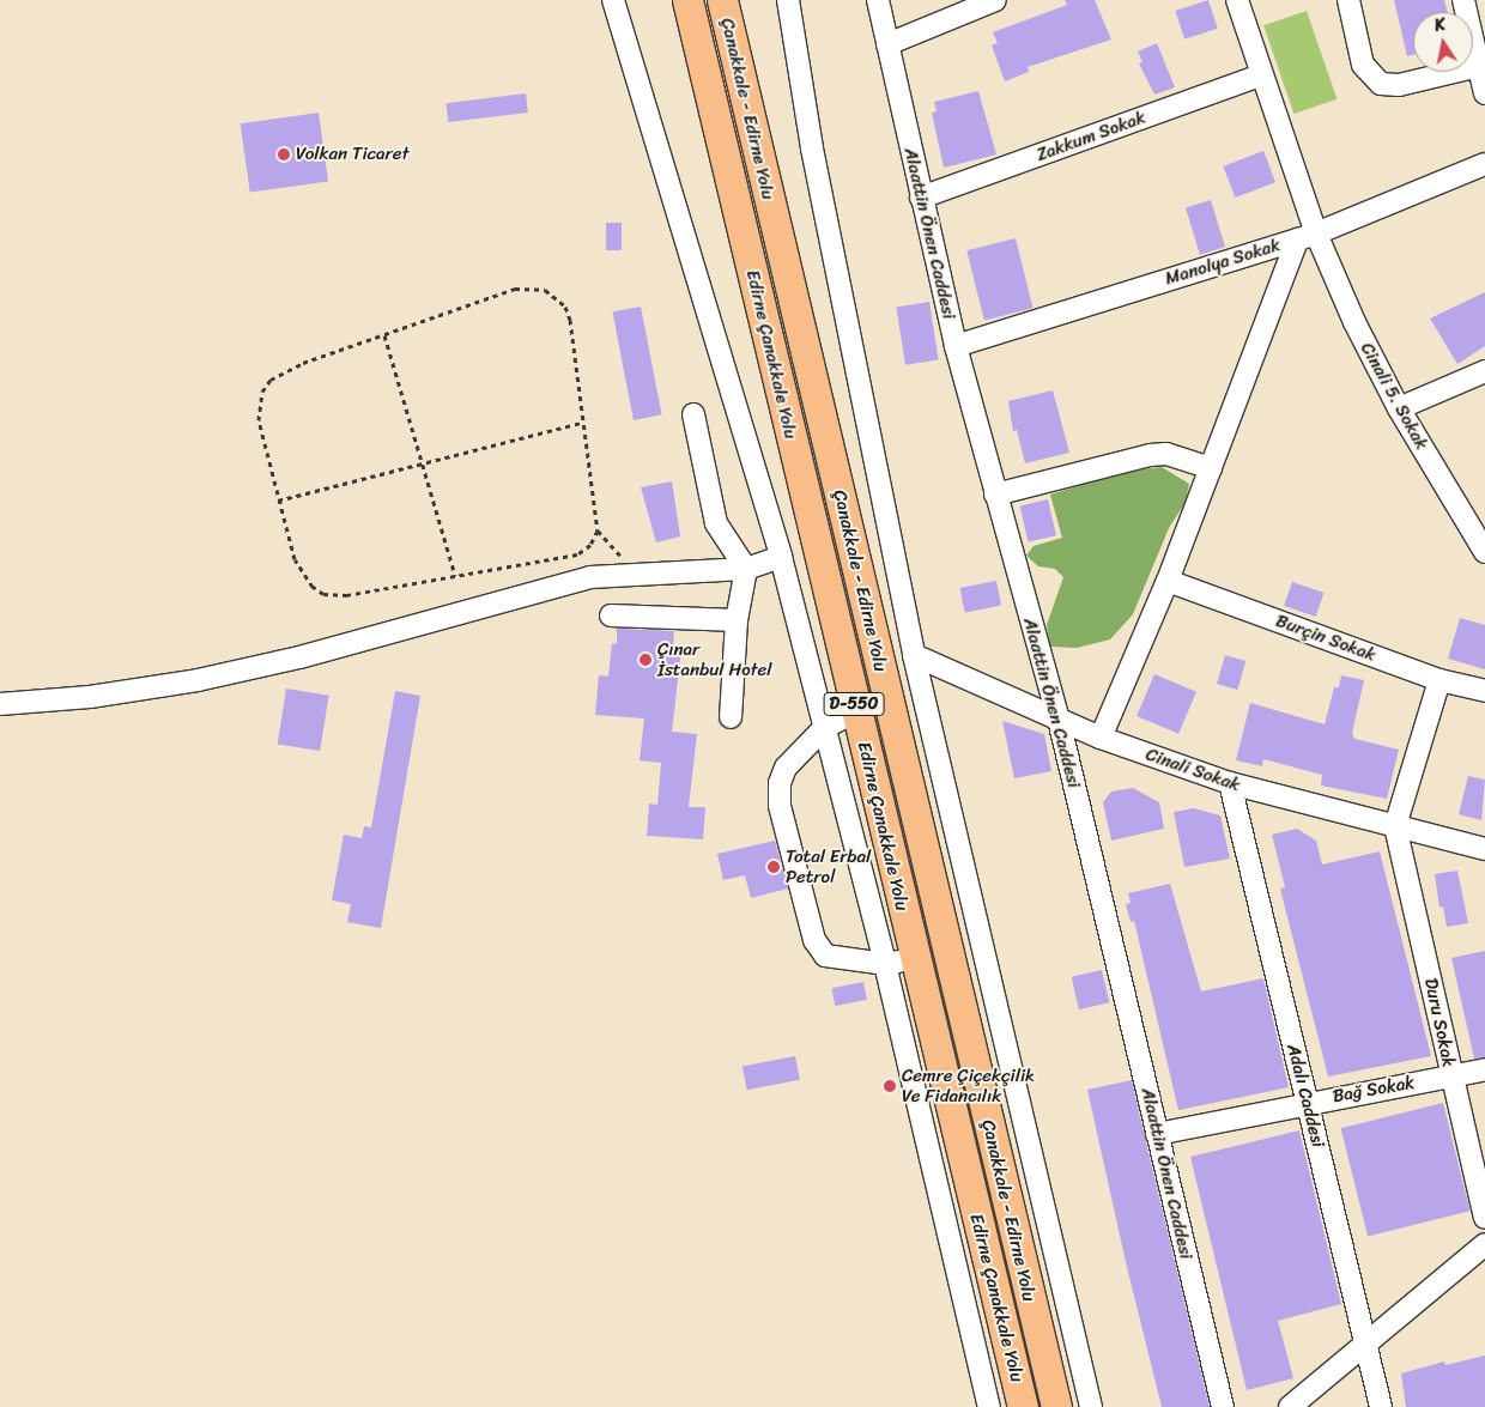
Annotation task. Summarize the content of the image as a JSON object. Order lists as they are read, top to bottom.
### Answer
{
  "streets": {
    "highway": ["Çanakkale - Edirne Yolu", "Edirne Çanakkale Yolu", "D-550"],
    "street": [
      "Zakkum Sokak",
      "Alaattin Önen Caddesi",
      "Manolya Sokak",
      "Cinali 5. Sokak",
      "Burçin Sokak",
      "Cinali Sokak",
      "Duru Sokak",
      "Bağ Sokak",
      "Adalı Caddesi"
    ]
  },
  "crossings": [
    ["Zakkum Sokak", "Alaattin Önen Caddesi"],
    ["Zakkum Sokak", "Cinali 5. Sokak"],
    ["Alaattin Önen Caddesi", "Manolya Sokak"],
    ["Alaattin Önen Caddesi", "Cinali Sokak"],
    ["Alaattin Önen Caddesi", "Bağ Sokak"],
    ["Manolya Sokak", "Cinali 5. Sokak"],
    ["Cinali Sokak", "Duru Sokak"],
    ["Cinali Sokak", "Adalı Caddesi"],
    ["Duru Sokak", "Bağ Sokak"],
    ["Bağ Sokak", "Adalı Caddesi"]
  ],
  "places": [
    "Volkan Ticaret",
    "Çınar İstanbul Hotel",
    "Total Erbal Petrol",
    "Cemre Çiçekçilik Ve Fidancılık"
  ],
  "north": "top"
}
